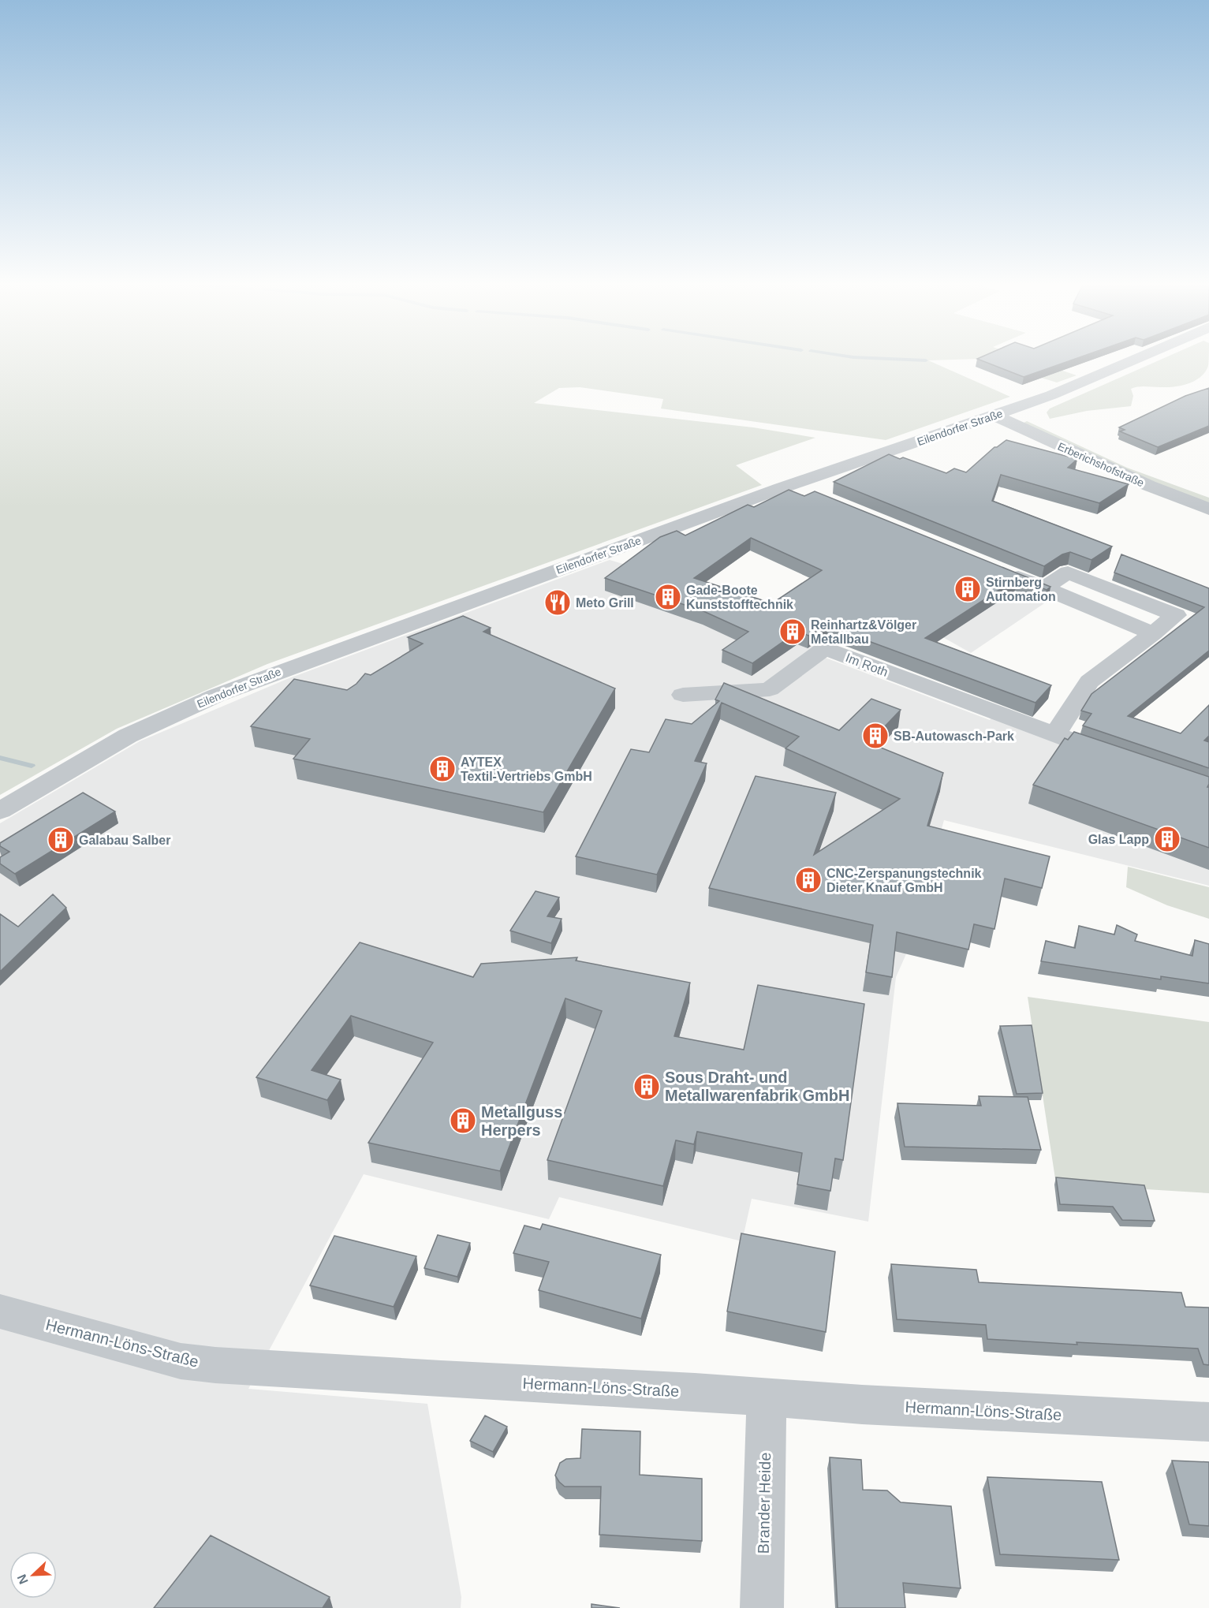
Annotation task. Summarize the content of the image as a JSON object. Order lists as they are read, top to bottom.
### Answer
{
  "streets": {
    "street": [
      "Eilendorfer Straße",
      "Erberichshofstraße",
      "Im Roth",
      "Hermann-Löns-Straße",
      "Brander Heide"
    ]
  },
  "crossings": [
    ["Eilendorfer Straße", "Erberichshofstraße"],
    ["Hermann-Löns-Straße", "Brander Heide"]
  ],
  "places": {
    "building": [
      "Stirnberg Automation",
      "Gade-Boote Kunststofftechnik",
      "Reinhartz&Völger Metallbau",
      "SB-Autowasch-Park",
      "AYTEX Textil-Vertriebs GmbH",
      "Glas Lapp",
      "Galabau Salber",
      "CNC-Zerspanungstechnik Dieter Knauf GmbH",
      "Sous Draht- und Metallwarenfabrik GmbH",
      "Metallguss Herpers"
    ],
    "restaurant": ["Meto Grill"]
  },
  "north": "bottom left"
}
